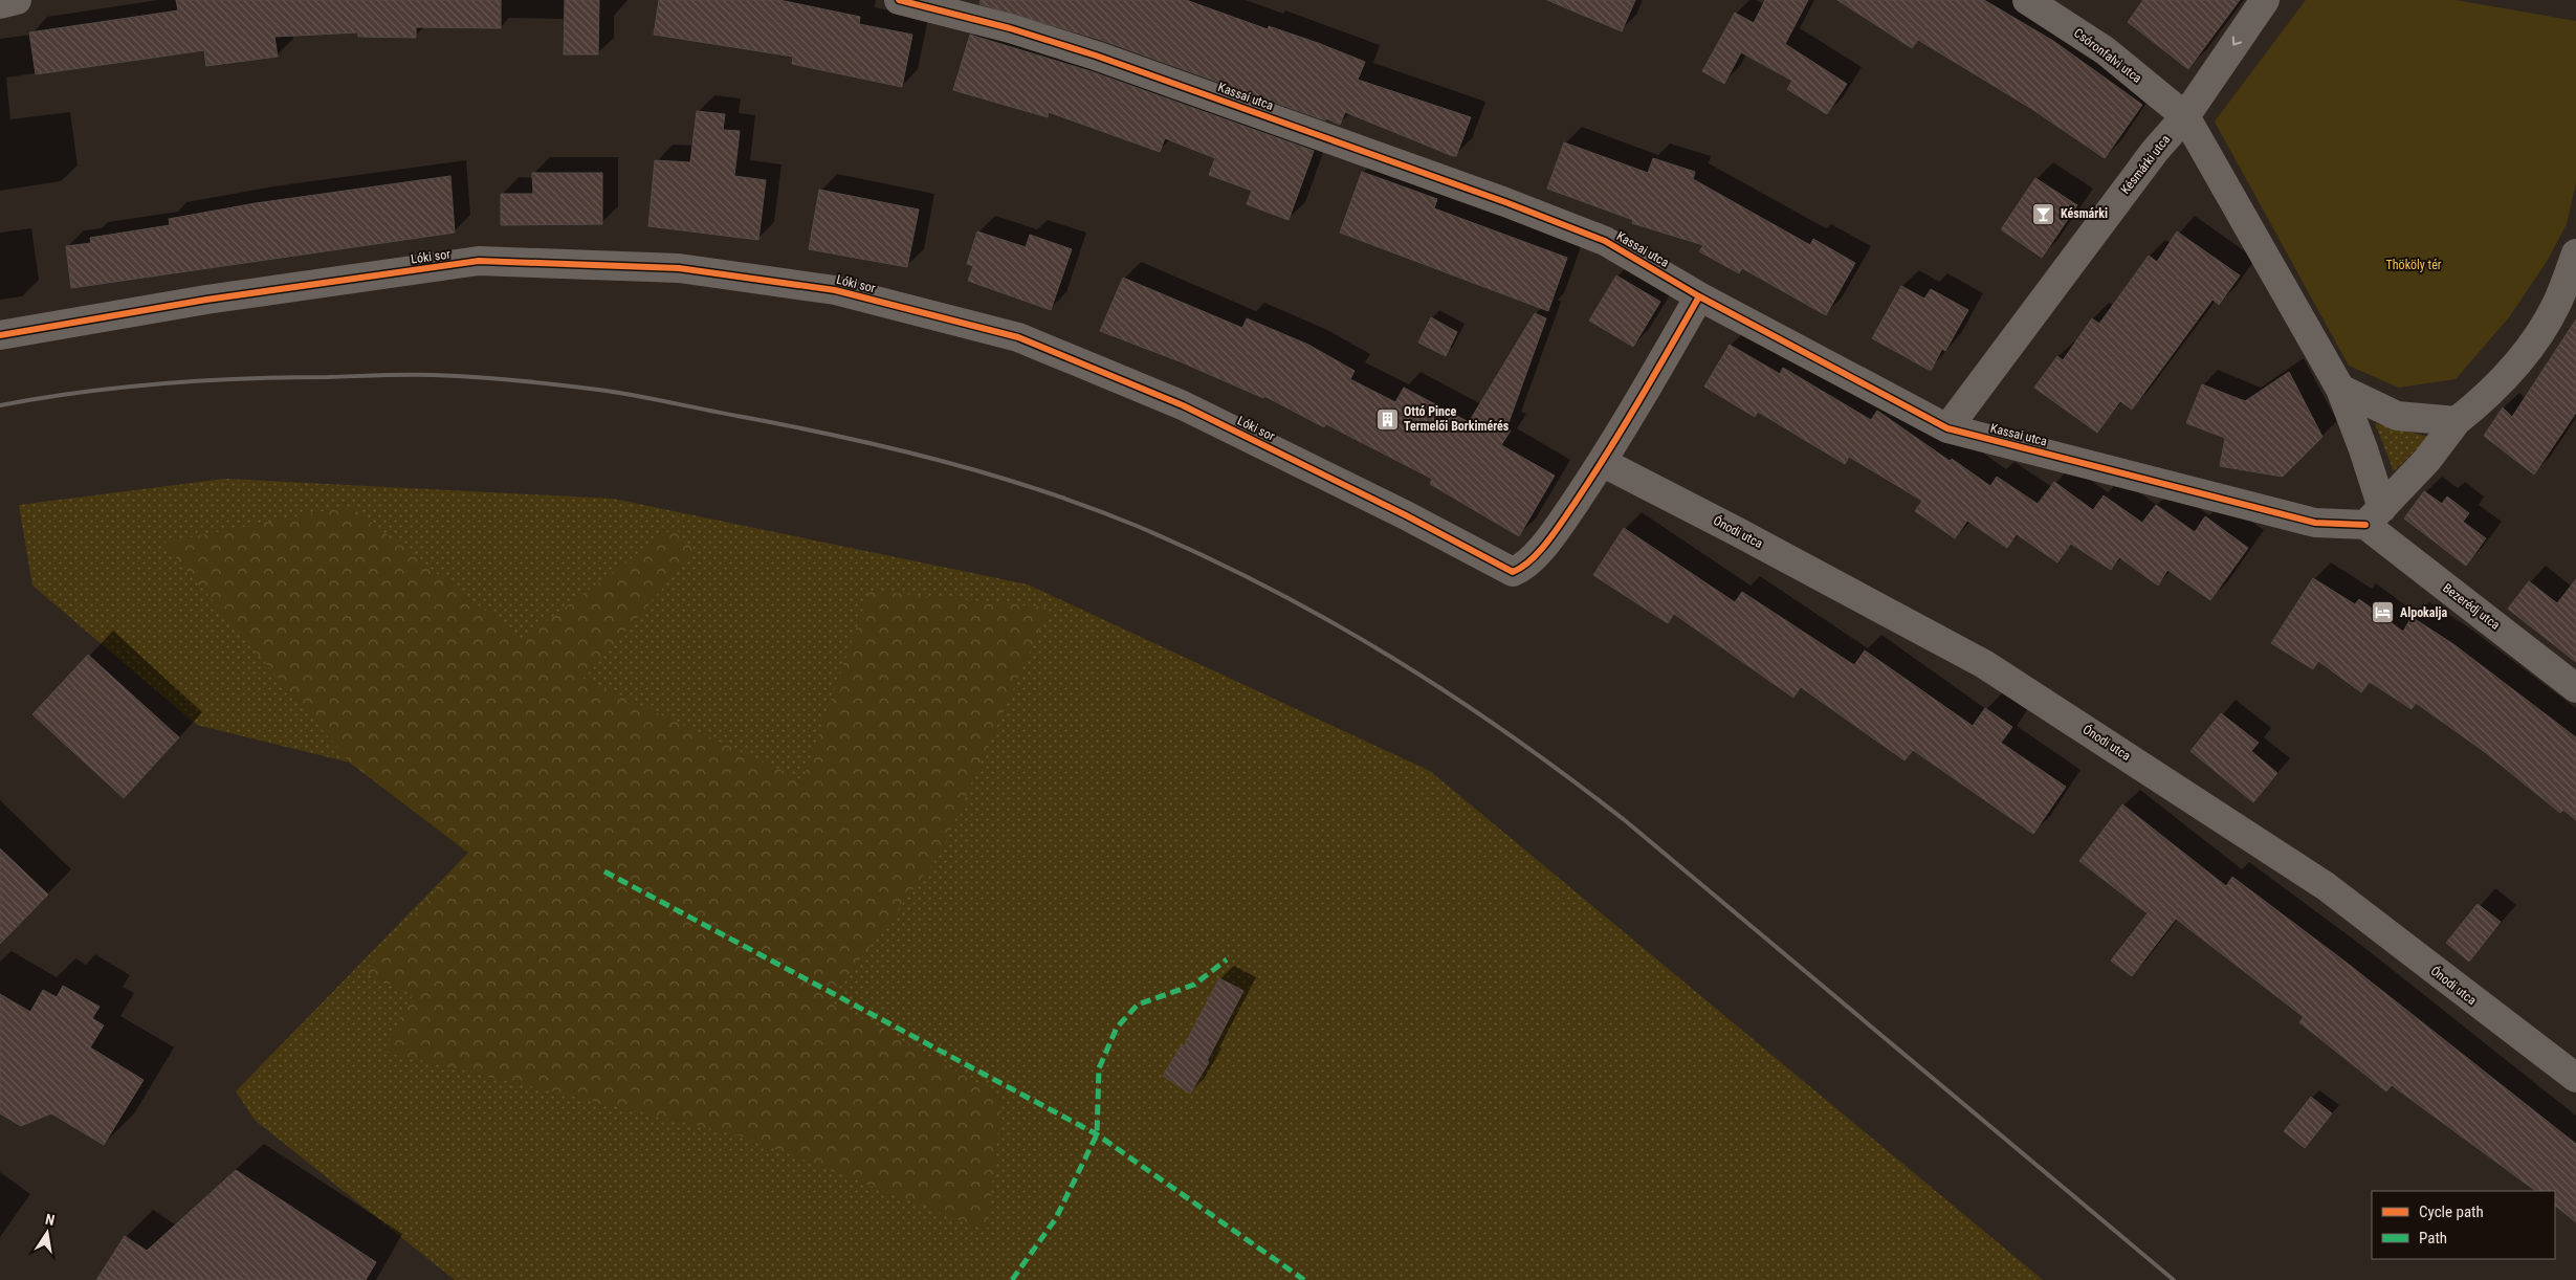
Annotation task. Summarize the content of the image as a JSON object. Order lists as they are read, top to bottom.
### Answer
{
  "streets": {
    "street": [
      "Csóronfalvi utca",
      "Kassai utca",
      "Késmárki utca",
      "Lóki sor",
      "Ónodi utca",
      "Bezerédj utca"
    ]
  },
  "crossings": [
    ["Csóronfalvi utca", "Késmárki utca"],
    ["Kassai utca", "Késmárki utca"],
    ["Kassai utca", "Lóki sor"],
    ["Kassai utca", "Bezerédj utca"],
    ["Lóki sor", "Ónodi utca"]
  ],
  "parks": ["Thököly tér"],
  "places": {
    "bar": ["Késmárki"],
    "building": ["Ottó Pince Termelői Borkimérés"],
    "hotel": ["Alpokalja"]
  },
  "legend": ["Cycle path", "Path"],
  "north": "top"
}
